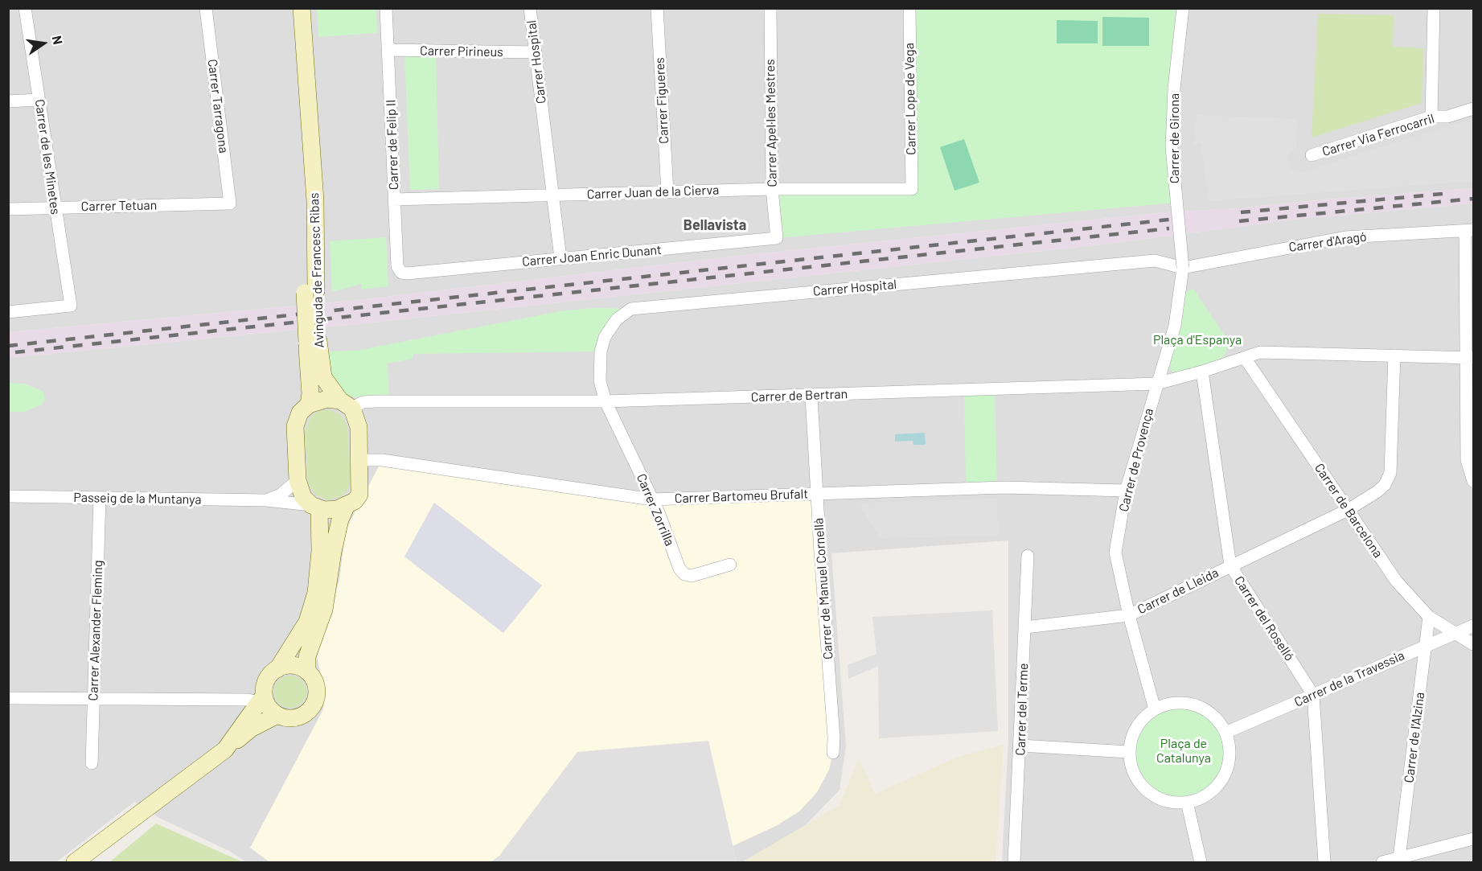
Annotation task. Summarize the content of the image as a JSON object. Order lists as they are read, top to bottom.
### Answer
{
  "streets": {
    "street": [
      "Carrer Pirineus",
      "Carrer Hospital",
      "Carrer Lope de Vega",
      "Carrer Figueres",
      "Carrer Tarragona",
      "Carrer Apel·les Mestres",
      "Carrer Via Ferrocarril",
      "Carrer de Girona",
      "Carrer de Felip II",
      "Carrer de les Minetes",
      "Carrer Juan de la Cierva",
      "Carrer Tetuan",
      "Carrer d'Aragó",
      "Carrer Joan Enric Dunant",
      "Avinguda de Francesc Ribas",
      "Carrer de Bertran",
      "Carrer de Provença",
      "Carrer Bartomeu Brufalt",
      "Passeig de la Muntanya",
      "Carrer Zorrilla",
      "Carrer de Barcelona",
      "Carrer de Manuel Cornellà",
      "Carrer de Lleida",
      "Carrer del Roselló",
      "Carrer Alexander Fleming",
      "Carrer de la Travessia",
      "Carrer del Terme",
      "Carrer de l'Alzina"
    ]
  },
  "crossings": [
    ["Carrer Pirineus", "Carrer Hospital"],
    ["Carrer Pirineus", "Carrer de Felip II"],
    ["Carrer Hospital", "Carrer de Girona"],
    ["Carrer Hospital", "Carrer Juan de la Cierva"],
    ["Carrer Hospital", "Carrer d'Aragó"],
    ["Carrer Hospital", "Carrer Joan Enric Dunant"],
    ["Carrer Hospital", "Carrer de Bertran"],
    ["Carrer Hospital", "Carrer de Provença"],
    ["Carrer Hospital", "Carrer Zorrilla"],
    ["Carrer Lope de Vega", "Carrer Juan de la Cierva"],
    ["Carrer Figueres", "Carrer Juan de la Cierva"],
    ["Carrer Tarragona", "Carrer Tetuan"],
    ["Carrer Apel·les Mestres", "Carrer Juan de la Cierva"],
    ["Carrer Apel·les Mestres", "Carrer Joan Enric Dunant"],
    ["Carrer de Girona", "Carrer d'Aragó"],
    ["Carrer de Girona", "Carrer de Provença"],
    ["Carrer de Felip II", "Carrer Juan de la Cierva"],
    ["Carrer de Felip II", "Carrer Joan Enric Dunant"],
    ["Carrer de les Minetes", "Carrer Tetuan"],
    ["Carrer d'Aragó", "Carrer de Provença"],
    ["Avinguda de Francesc Ribas", "Carrer de Bertran"],
    ["Avinguda de Francesc Ribas", "Carrer Bartomeu Brufalt"],
    ["Avinguda de Francesc Ribas", "Passeig de la Muntanya"],
    ["Carrer de Bertran", "Carrer de Provença"],
    ["Carrer de Bertran", "Carrer Bartomeu Brufalt"],
    ["Carrer de Bertran", "Passeig de la Muntanya"],
    ["Carrer de Bertran", "Carrer Zorrilla"],
    ["Carrer de Bertran", "Carrer de Barcelona"],
    ["Carrer de Bertran", "Carrer de Manuel Cornellà"],
    ["Carrer de Bertran", "Carrer del Roselló"],
    ["Carrer de Provença", "Carrer Bartomeu Brufalt"],
    ["Carrer de Provença", "Carrer de Lleida"],
    ["Carrer de Provença", "Carrer de la Travessia"],
    ["Carrer Bartomeu Brufalt", "Passeig de la Muntanya"],
    ["Carrer Bartomeu Brufalt", "Carrer Zorrilla"],
    ["Carrer Bartomeu Brufalt", "Carrer de Manuel Cornellà"],
    ["Passeig de la Muntanya", "Carrer Alexander Fleming"],
    ["Carrer de Barcelona", "Carrer de Lleida"],
    ["Carrer de Barcelona", "Carrer de la Travessia"],
    ["Carrer de Barcelona", "Carrer de l'Alzina"],
    ["Carrer de Lleida", "Carrer del Roselló"],
    ["Carrer de Lleida", "Carrer del Terme"],
    ["Carrer del Roselló", "Carrer de la Travessia"],
    ["Carrer de la Travessia", "Carrer de l'Alzina"]
  ],
  "districts": ["Bellavista"],
  "parks": ["Plaça d'Espanya", "Plaça de Catalunya"],
  "north": "right"
}
